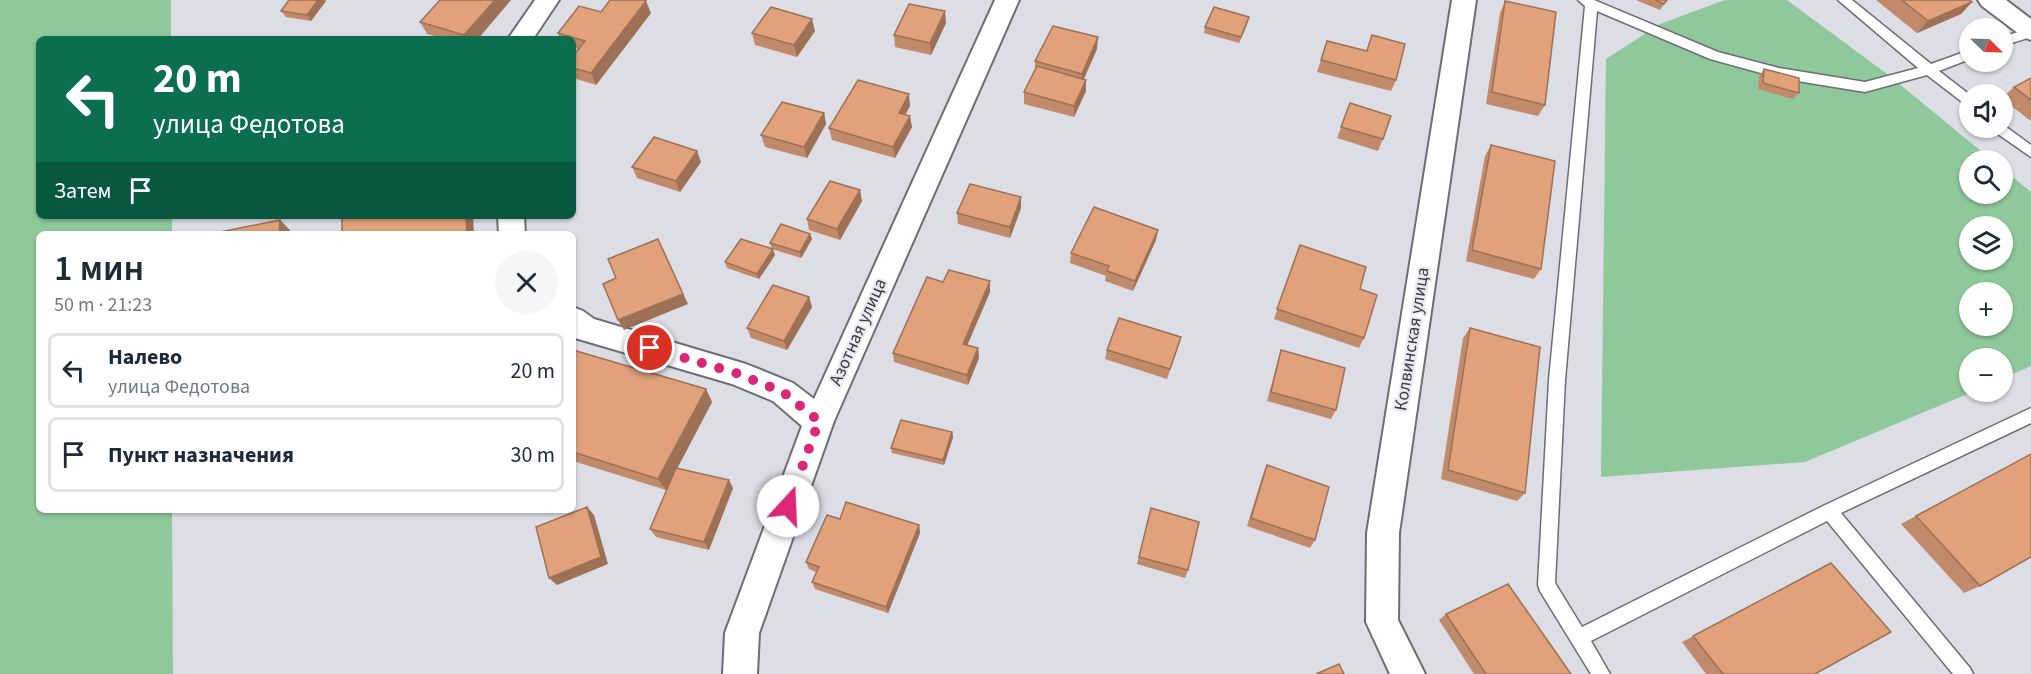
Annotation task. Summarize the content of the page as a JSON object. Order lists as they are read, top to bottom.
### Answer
{
  "streets": {
    "street": ["Азотная улица", "Колвинская улица"]
  },
  "north": "bottom right",
  "page": {
    "map_buttons": ["+", "−"],
    "turn": ["20 m", "улица Федотова"],
    "then": "Затем",
    "heading": ["1 мин", "50 m · 21:23"],
    "list": [
      {
        "name": "Налево",
        "note": "улица Федотова",
        "value": "20 m"
      },
      {
        "name": "Пункт назначения",
        "value": "30 m"
      }
    ]
  }
}
